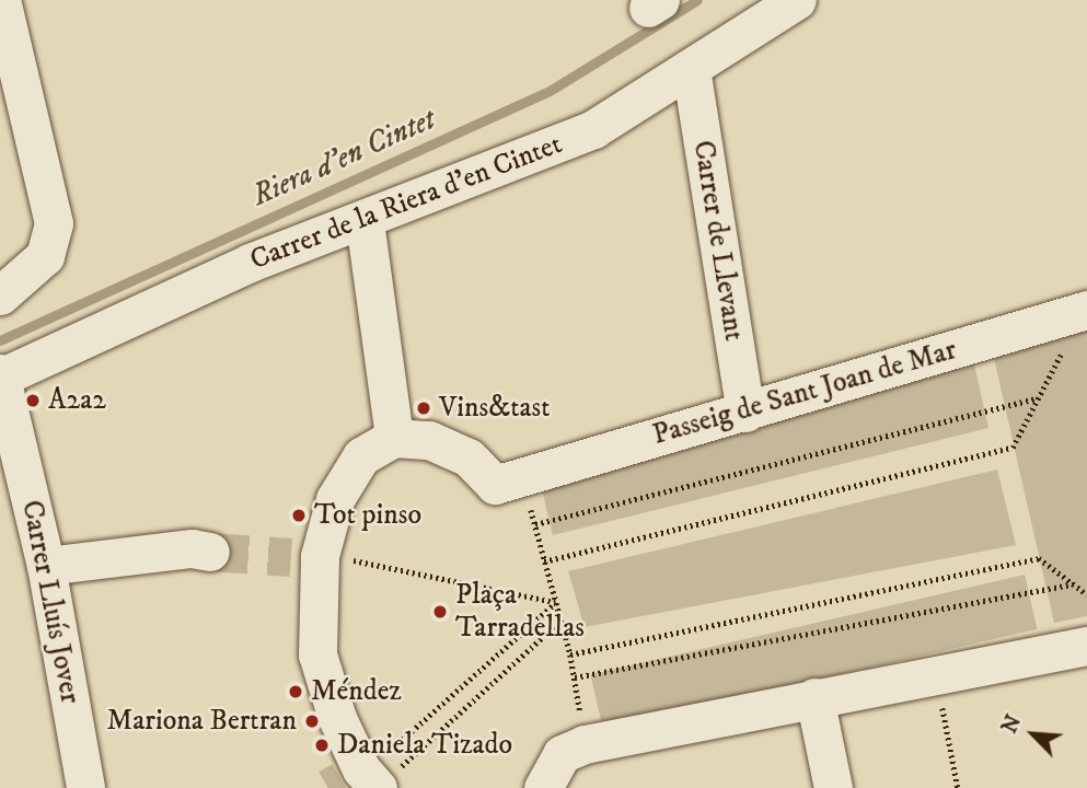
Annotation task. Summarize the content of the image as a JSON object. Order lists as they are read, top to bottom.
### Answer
{
  "streets": {
    "street": [
      "Carrer de la Riera d'en Cintet",
      "Carrer de Llevant",
      "Passeig de Sant Joan de Mar",
      "Carrer Lluís Jover"
    ]
  },
  "crossings": [
    ["Carrer de la Riera d'en Cintet", "Carrer de Llevant"],
    ["Carrer de la Riera d'en Cintet", "Carrer Lluís Jover"],
    ["Carrer de Llevant", "Passeig de Sant Joan de Mar"]
  ],
  "water": ["Riera d'en Cintet"],
  "places": [
    "A2a2",
    "Vins&tast",
    "Tot pinso",
    "Plaça Tarradellas",
    "Méndez",
    "Mariona Bertran",
    "Daniela Tizado"
  ],
  "north": "top left"
}
